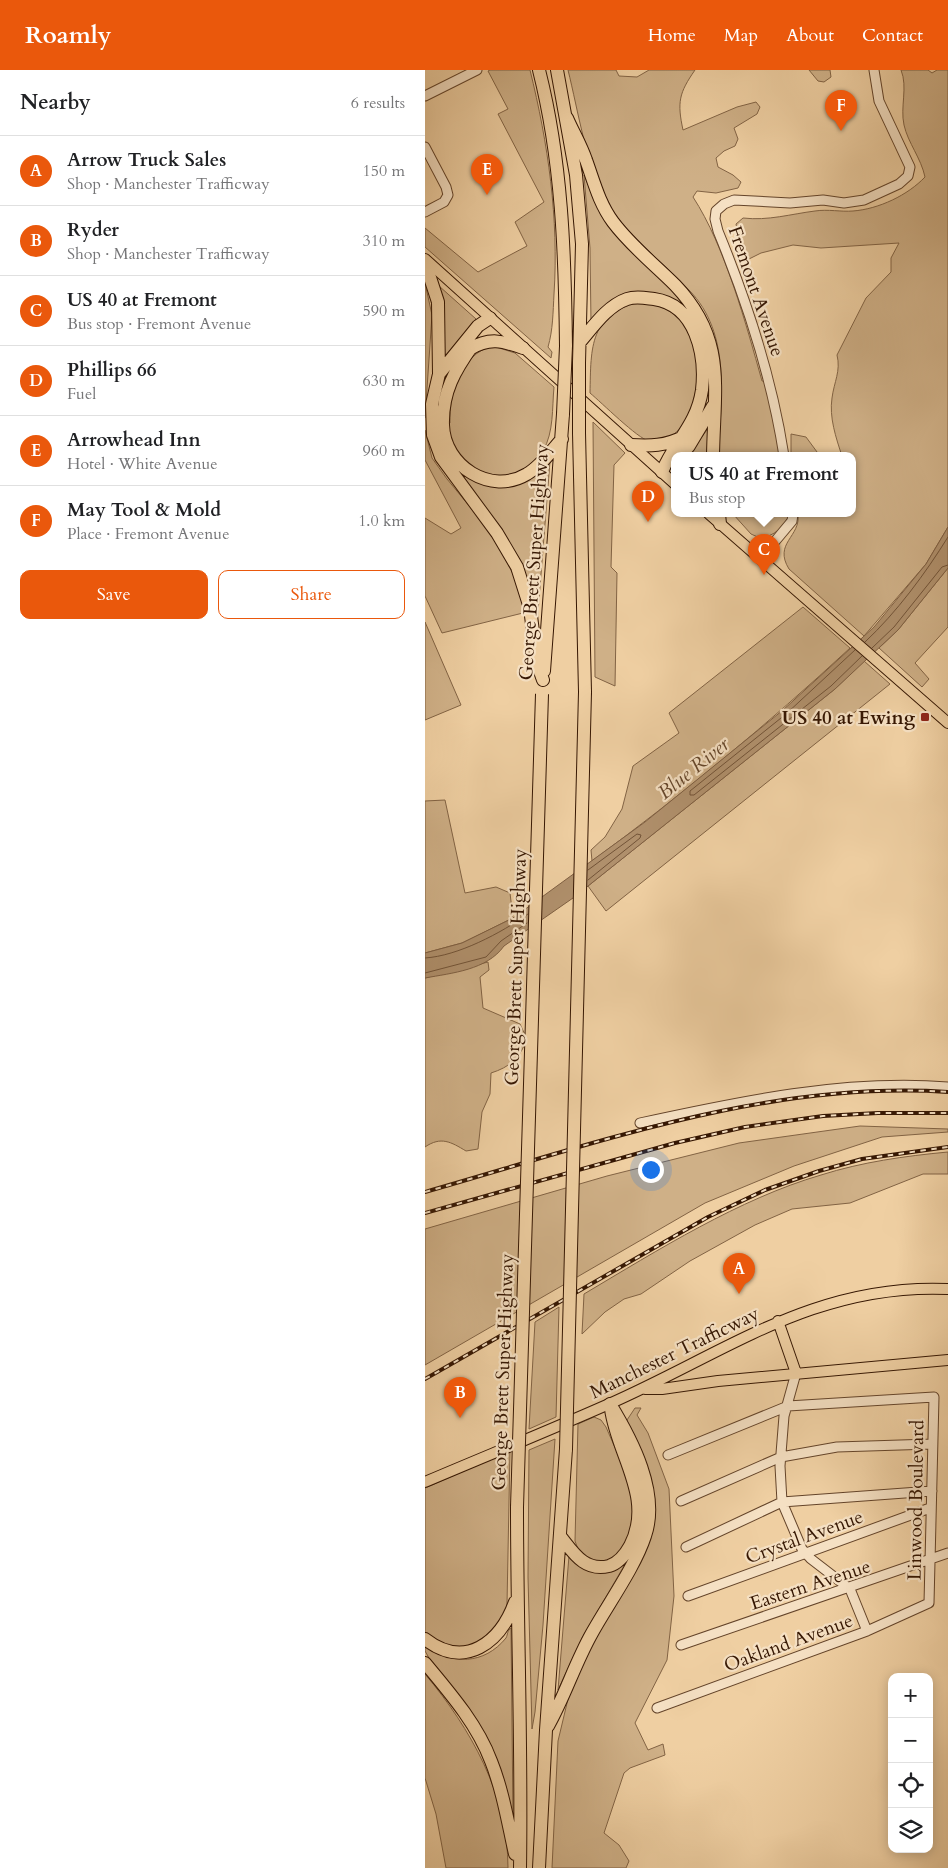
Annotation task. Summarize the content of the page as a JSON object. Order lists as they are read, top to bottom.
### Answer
{
  "streets": {
    "highway": ["George Brett Super Highway"],
    "main road": ["Manchester Trafficway"],
    "street": [
      "Fremont Avenue",
      "Linwood Boulevard",
      "Crystal Avenue",
      "Eastern Avenue",
      "Oakland Avenue"
    ]
  },
  "crossings": [
    ["Linwood Boulevard", "Crystal Avenue"],
    ["Linwood Boulevard", "Eastern Avenue"],
    ["Linwood Boulevard", "Oakland Avenue"]
  ],
  "water": ["Blue River"],
  "places": {
    "transit": ["US 40 at Ewing"]
  },
  "page": {
    "header": "Roamly",
    "nav": [
      "Home",
      "Map",
      "About",
      "Contact"
    ],
    "heading": ["Nearby", "6 results"],
    "pins": [
      "F",
      "E",
      "D",
      "C",
      "A",
      "B"
    ],
    "list": [
      {
        "mark": "A",
        "name": "Arrow Truck Sales",
        "note": "Shop · Manchester Trafficway",
        "value": "150 m"
      },
      {
        "mark": "B",
        "name": "Ryder",
        "note": "Shop · Manchester Trafficway",
        "value": "310 m"
      },
      {
        "mark": "C",
        "name": "US 40 at Fremont",
        "note": "Bus stop · Fremont Avenue",
        "value": "590 m"
      },
      {
        "mark": "D",
        "name": "Phillips 66",
        "note": "Fuel",
        "value": "630 m"
      },
      {
        "mark": "E",
        "name": "Arrowhead Inn",
        "note": "Hotel · White Avenue",
        "value": "960 m"
      },
      {
        "mark": "F",
        "name": "May Tool & Mold",
        "note": "Place · Fremont Avenue",
        "value": "1.0 km"
      }
    ],
    "popup": ["US 40 at Fremont", "Bus stop"],
    "buttons": ["Save", "Share"],
    "map_buttons": ["+", "−"]
  }
}
